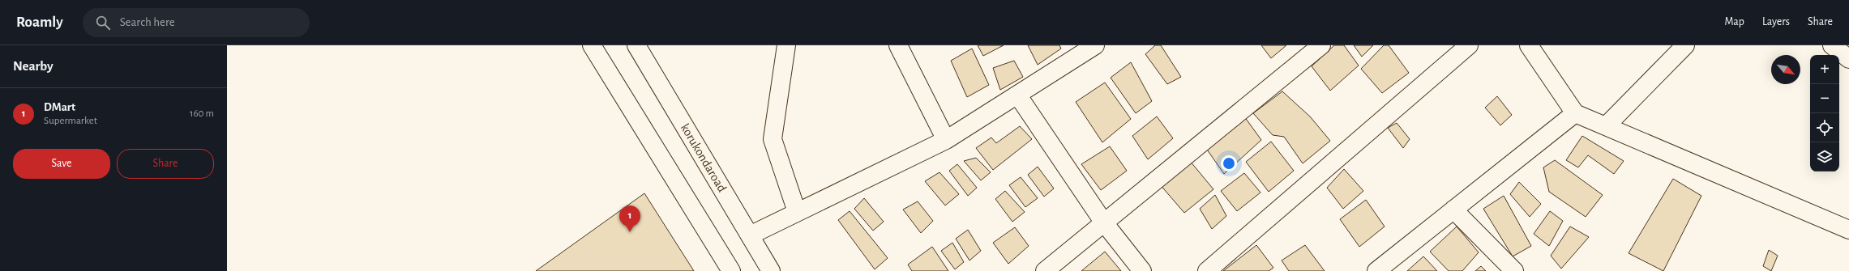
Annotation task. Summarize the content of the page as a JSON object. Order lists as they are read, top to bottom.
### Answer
{
  "streets": {
    "street": ["korukondaroad"]
  },
  "north": "bottom right",
  "page": {
    "header": "Roamly",
    "search": "Search here",
    "nav": ["Map", "Layers", "Share"],
    "heading": "Nearby",
    "map_buttons": ["+", "−"],
    "list": [
      {
        "mark": "1",
        "name": "DMart",
        "note": "Supermarket",
        "value": "160 m"
      }
    ],
    "buttons": ["Save", "Share"],
    "pins": "1"
  }
}
